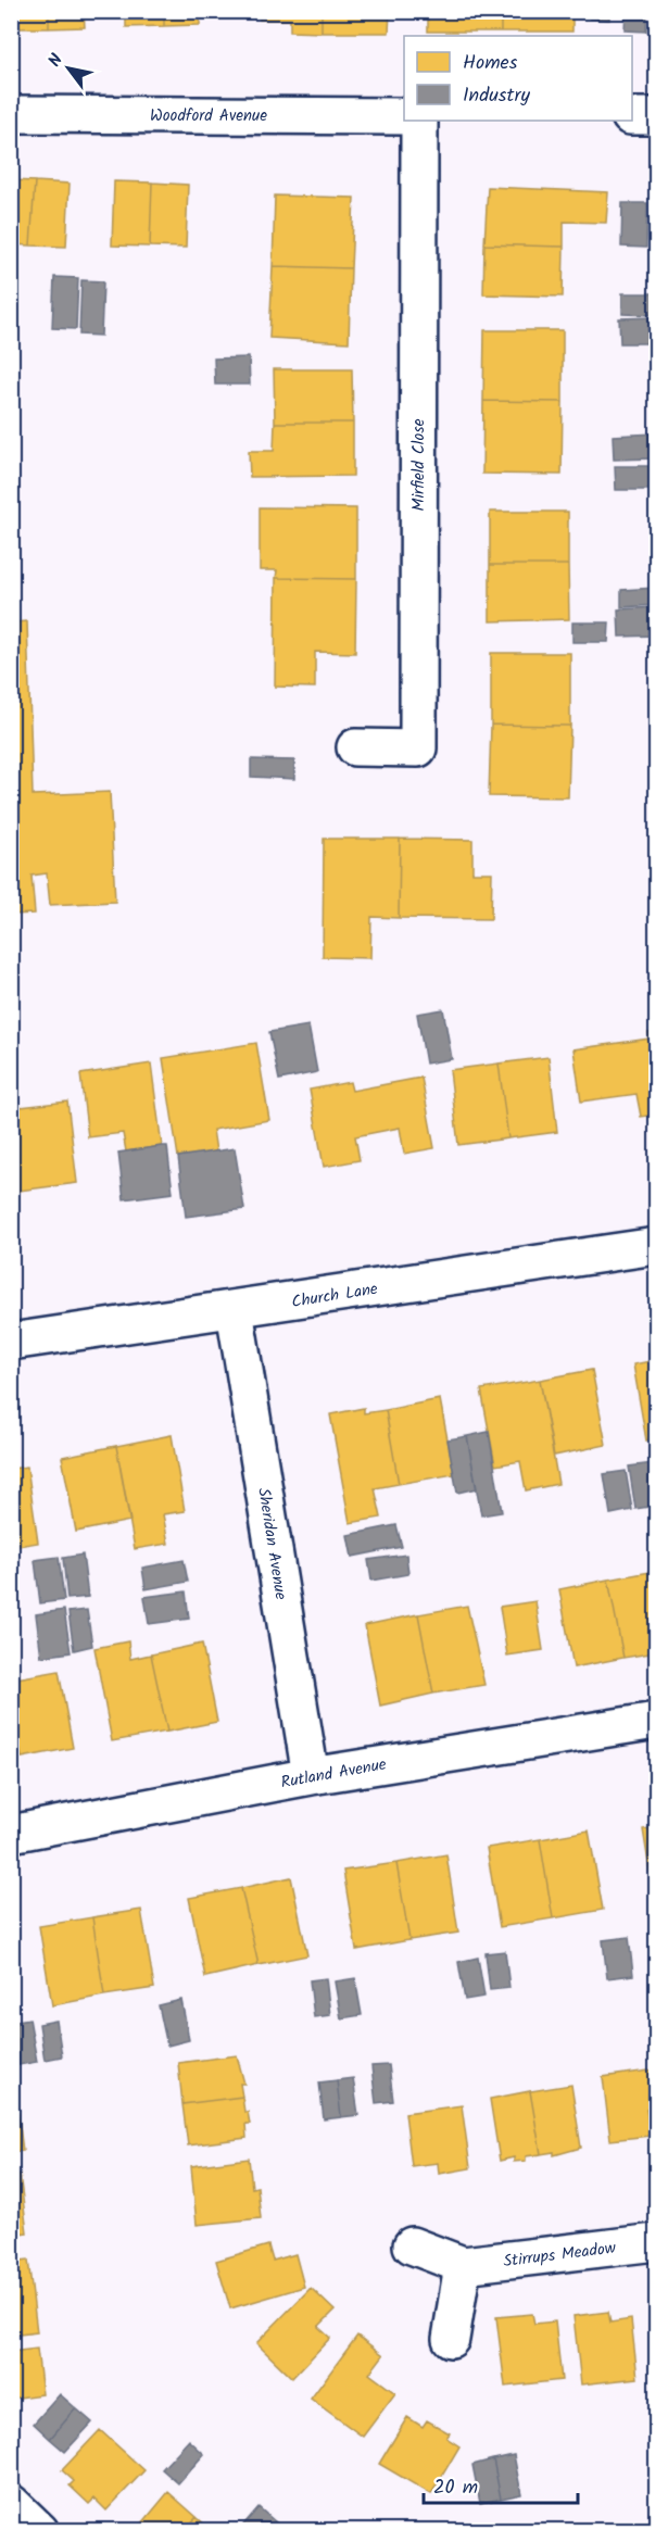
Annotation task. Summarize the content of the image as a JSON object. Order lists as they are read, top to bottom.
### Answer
{
  "streets": {
    "street": [
      "Woodford Avenue",
      "Mirfield Close",
      "Church Lane",
      "Sheridan Avenue",
      "Rutland Avenue",
      "Stirrups Meadow"
    ]
  },
  "crossings": [
    ["Church Lane", "Sheridan Avenue"],
    ["Sheridan Avenue", "Rutland Avenue"]
  ],
  "legend": ["Homes", "Industry"],
  "scale_bar": "20 m",
  "north": "top left"
}
